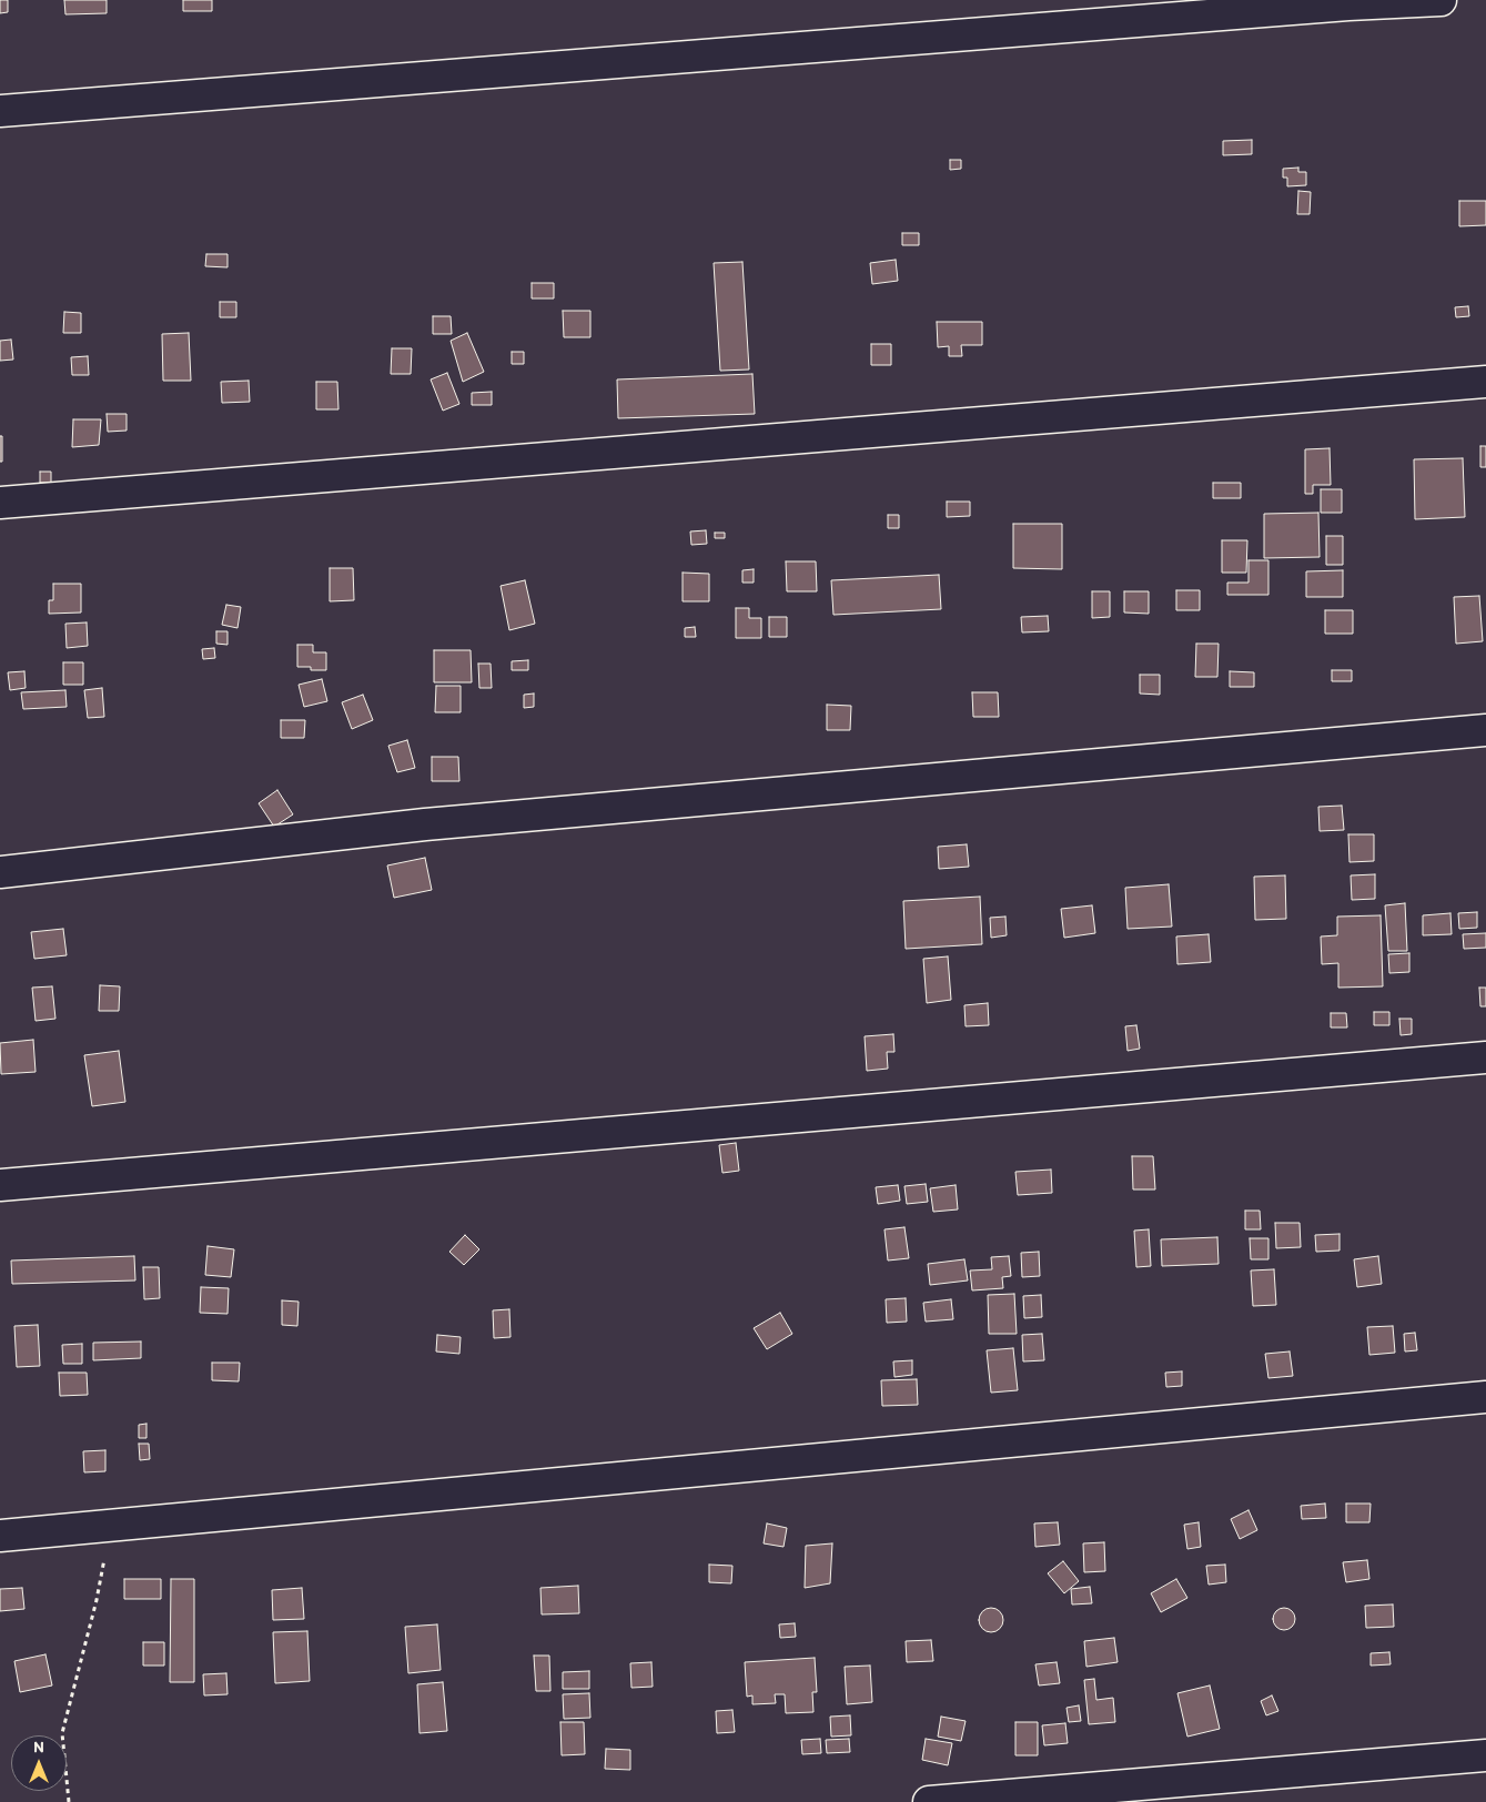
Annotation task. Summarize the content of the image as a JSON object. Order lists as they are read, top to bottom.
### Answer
{
  "north": "top"
}
